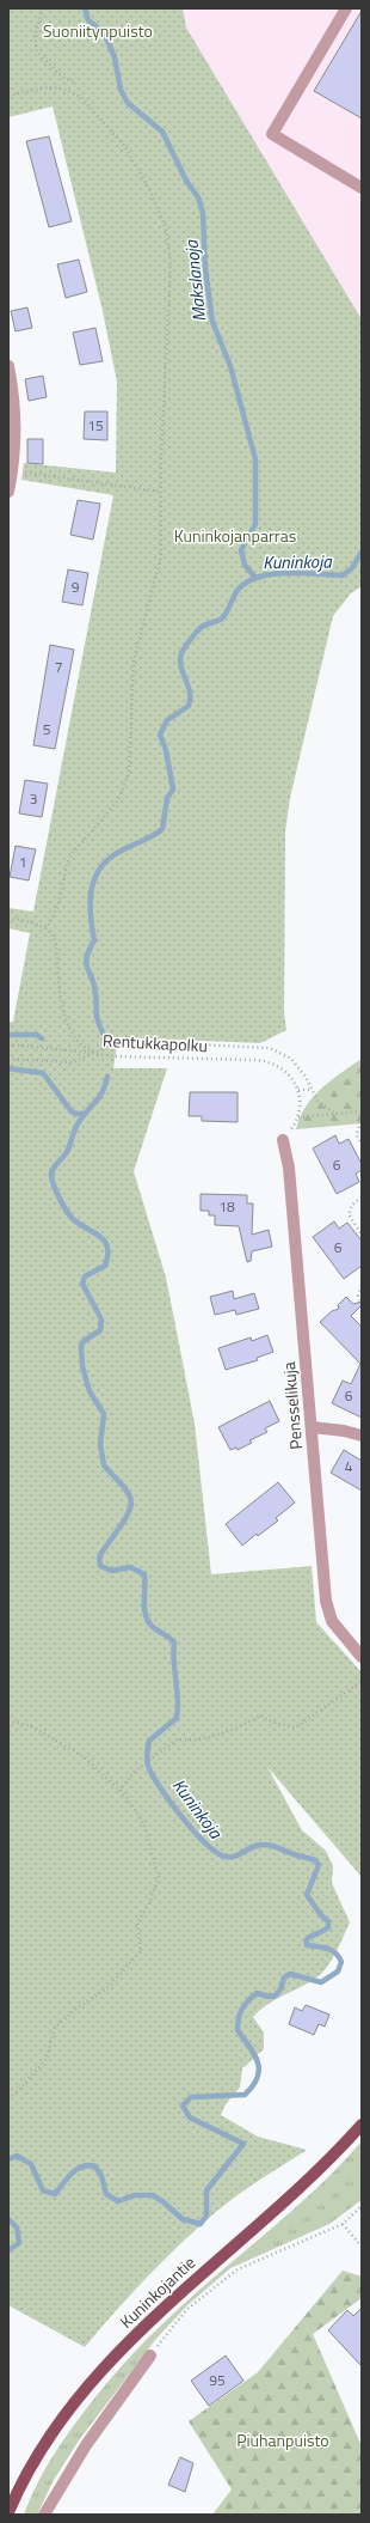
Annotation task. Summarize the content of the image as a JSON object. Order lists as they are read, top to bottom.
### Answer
{
  "streets": {
    "main road": ["Kuninkojantie"],
    "street": ["Pensselikuja"],
    "path": ["Rentukkapolku"]
  },
  "water": ["Makslanoja", "Kuninkoja"],
  "parks": ["Suoniitynpuisto", "Kuninkojanparras", "Piuhanpuisto"],
  "house_numbers": [
    "15",
    "9",
    "7",
    "5",
    "3",
    "1",
    "6",
    "18",
    "6",
    "6",
    "4",
    "95"
  ]
}
